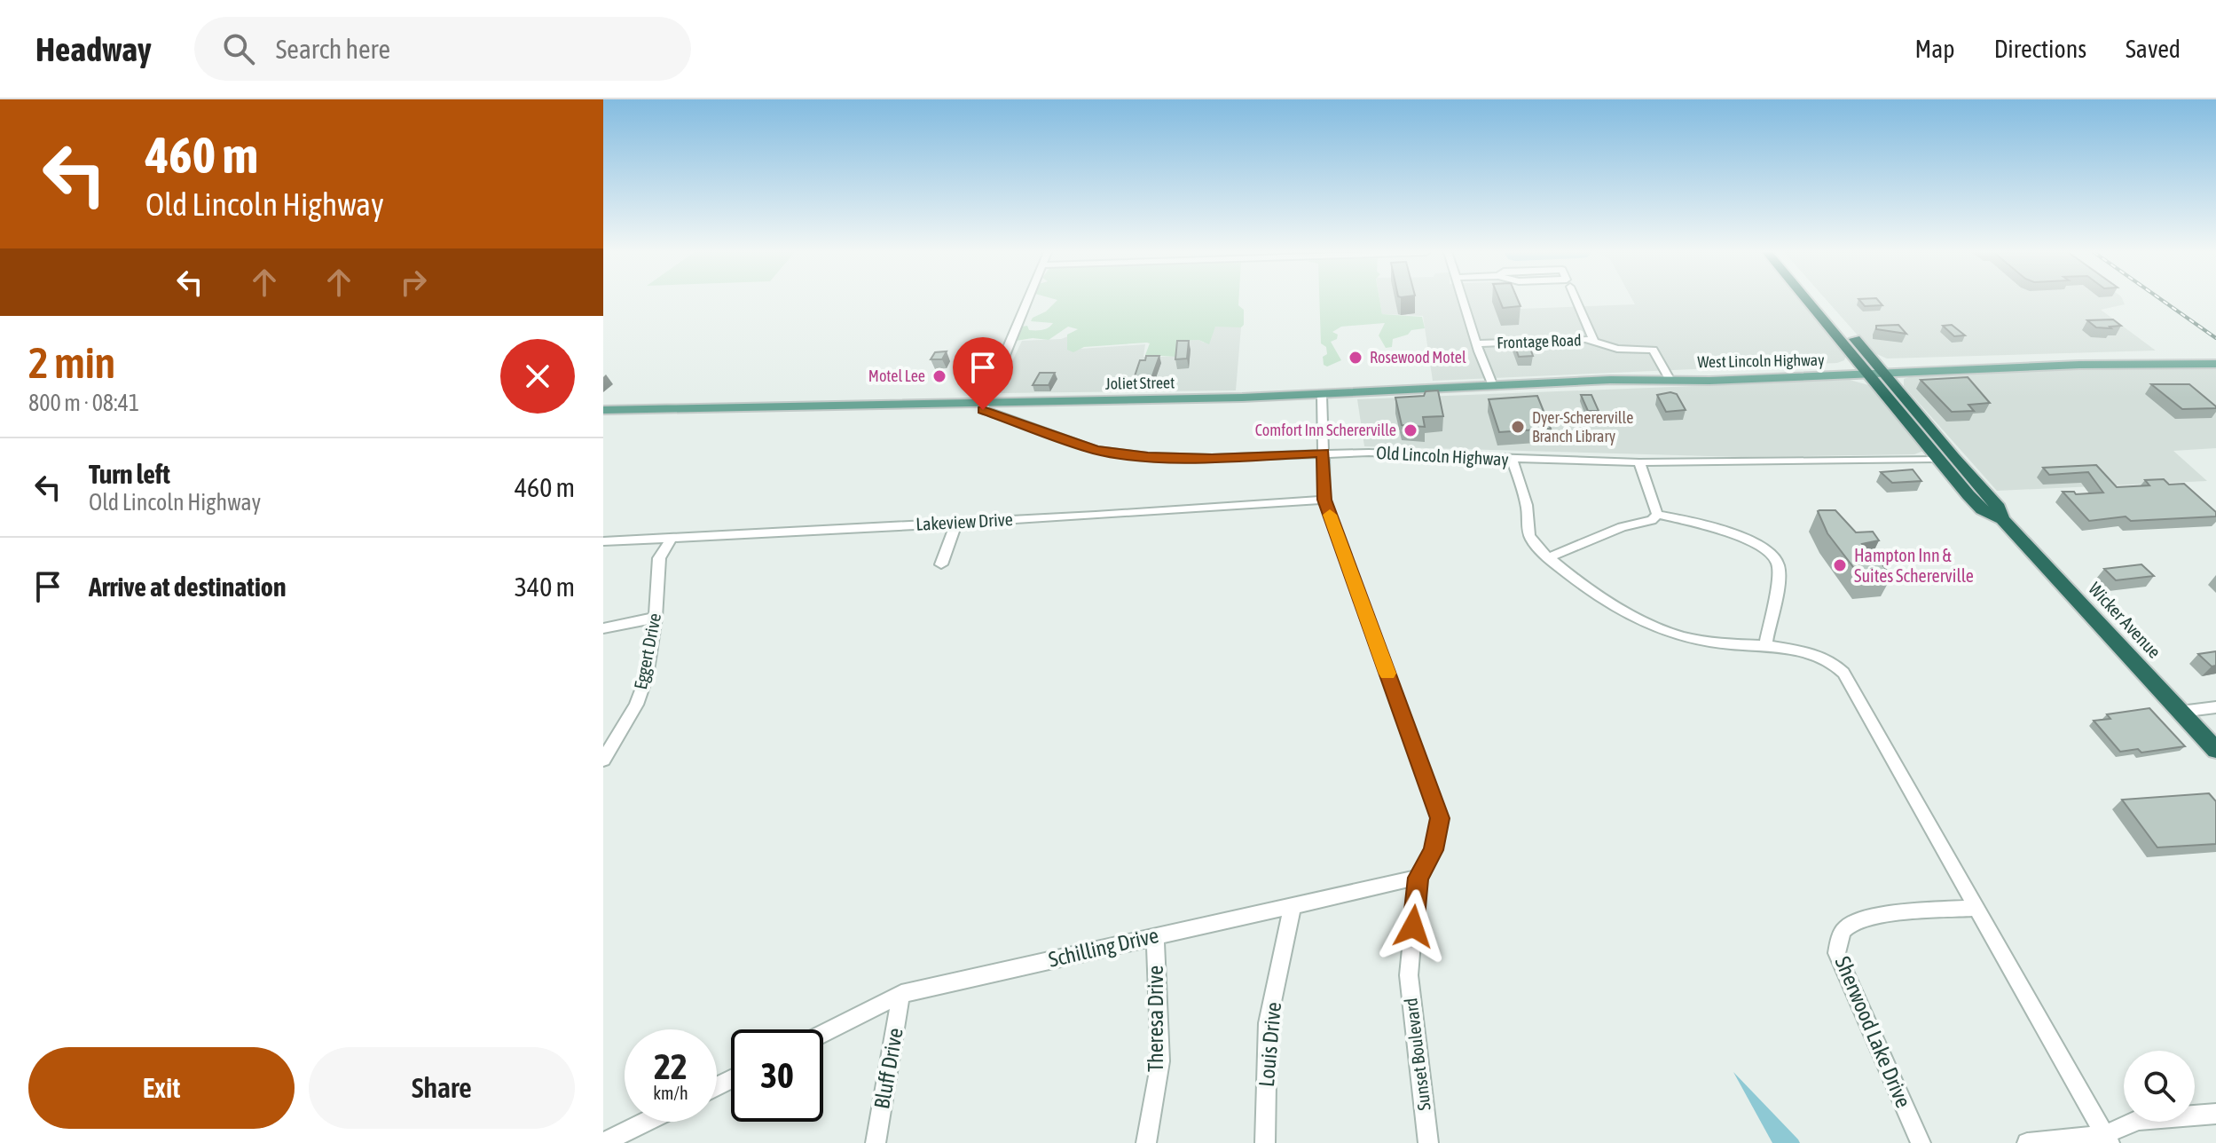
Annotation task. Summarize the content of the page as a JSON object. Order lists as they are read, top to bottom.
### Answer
{
  "streets": {
    "highway": ["Wicker Avenue"],
    "main road": ["West Lincoln Highway", "Joliet Street"],
    "street": [
      "Frontage Road",
      "Old Lincoln Highway",
      "Lakeview Drive",
      "Eggert Drive",
      "Schilling Drive",
      "Theresa Drive",
      "Sherwood Lake Drive",
      "Louis Drive",
      "Sunset Boulevard",
      "Bluff Drive"
    ]
  },
  "crossings": [
    ["West Lincoln Highway", "Joliet Street"],
    ["West Lincoln Highway", "Wicker Avenue"],
    ["Joliet Street", "Old Lincoln Highway"],
    ["Joliet Street", "Sunset Boulevard"],
    ["Old Lincoln Highway", "Wicker Avenue"],
    ["Old Lincoln Highway", "Sunset Boulevard"],
    ["Lakeview Drive", "Eggert Drive"],
    ["Lakeview Drive", "Sunset Boulevard"],
    ["Schilling Drive", "Theresa Drive"],
    ["Schilling Drive", "Louis Drive"],
    ["Schilling Drive", "Sunset Boulevard"],
    ["Schilling Drive", "Bluff Drive"]
  ],
  "places": [
    "Rosewood Motel",
    "Motel Lee",
    "Dyer-Schererville Branch Library",
    "Comfort Inn Schererville",
    "Hampton Inn & Suites Schererville"
  ],
  "page": {
    "header": "Headway",
    "search": "Search here",
    "nav": ["Map", "Directions", "Saved"],
    "turn": ["460 m", "Old Lincoln Highway"],
    "heading": ["2 min", "800 m · 08:41"],
    "list": [
      {
        "name": "Turn left",
        "note": "Old Lincoln Highway",
        "value": "460 m"
      },
      {
        "name": "Arrive at destination",
        "value": "340 m"
      }
    ],
    "speed": "22 km/h",
    "limit": "30",
    "buttons": ["Exit", "Share"]
  }
}
